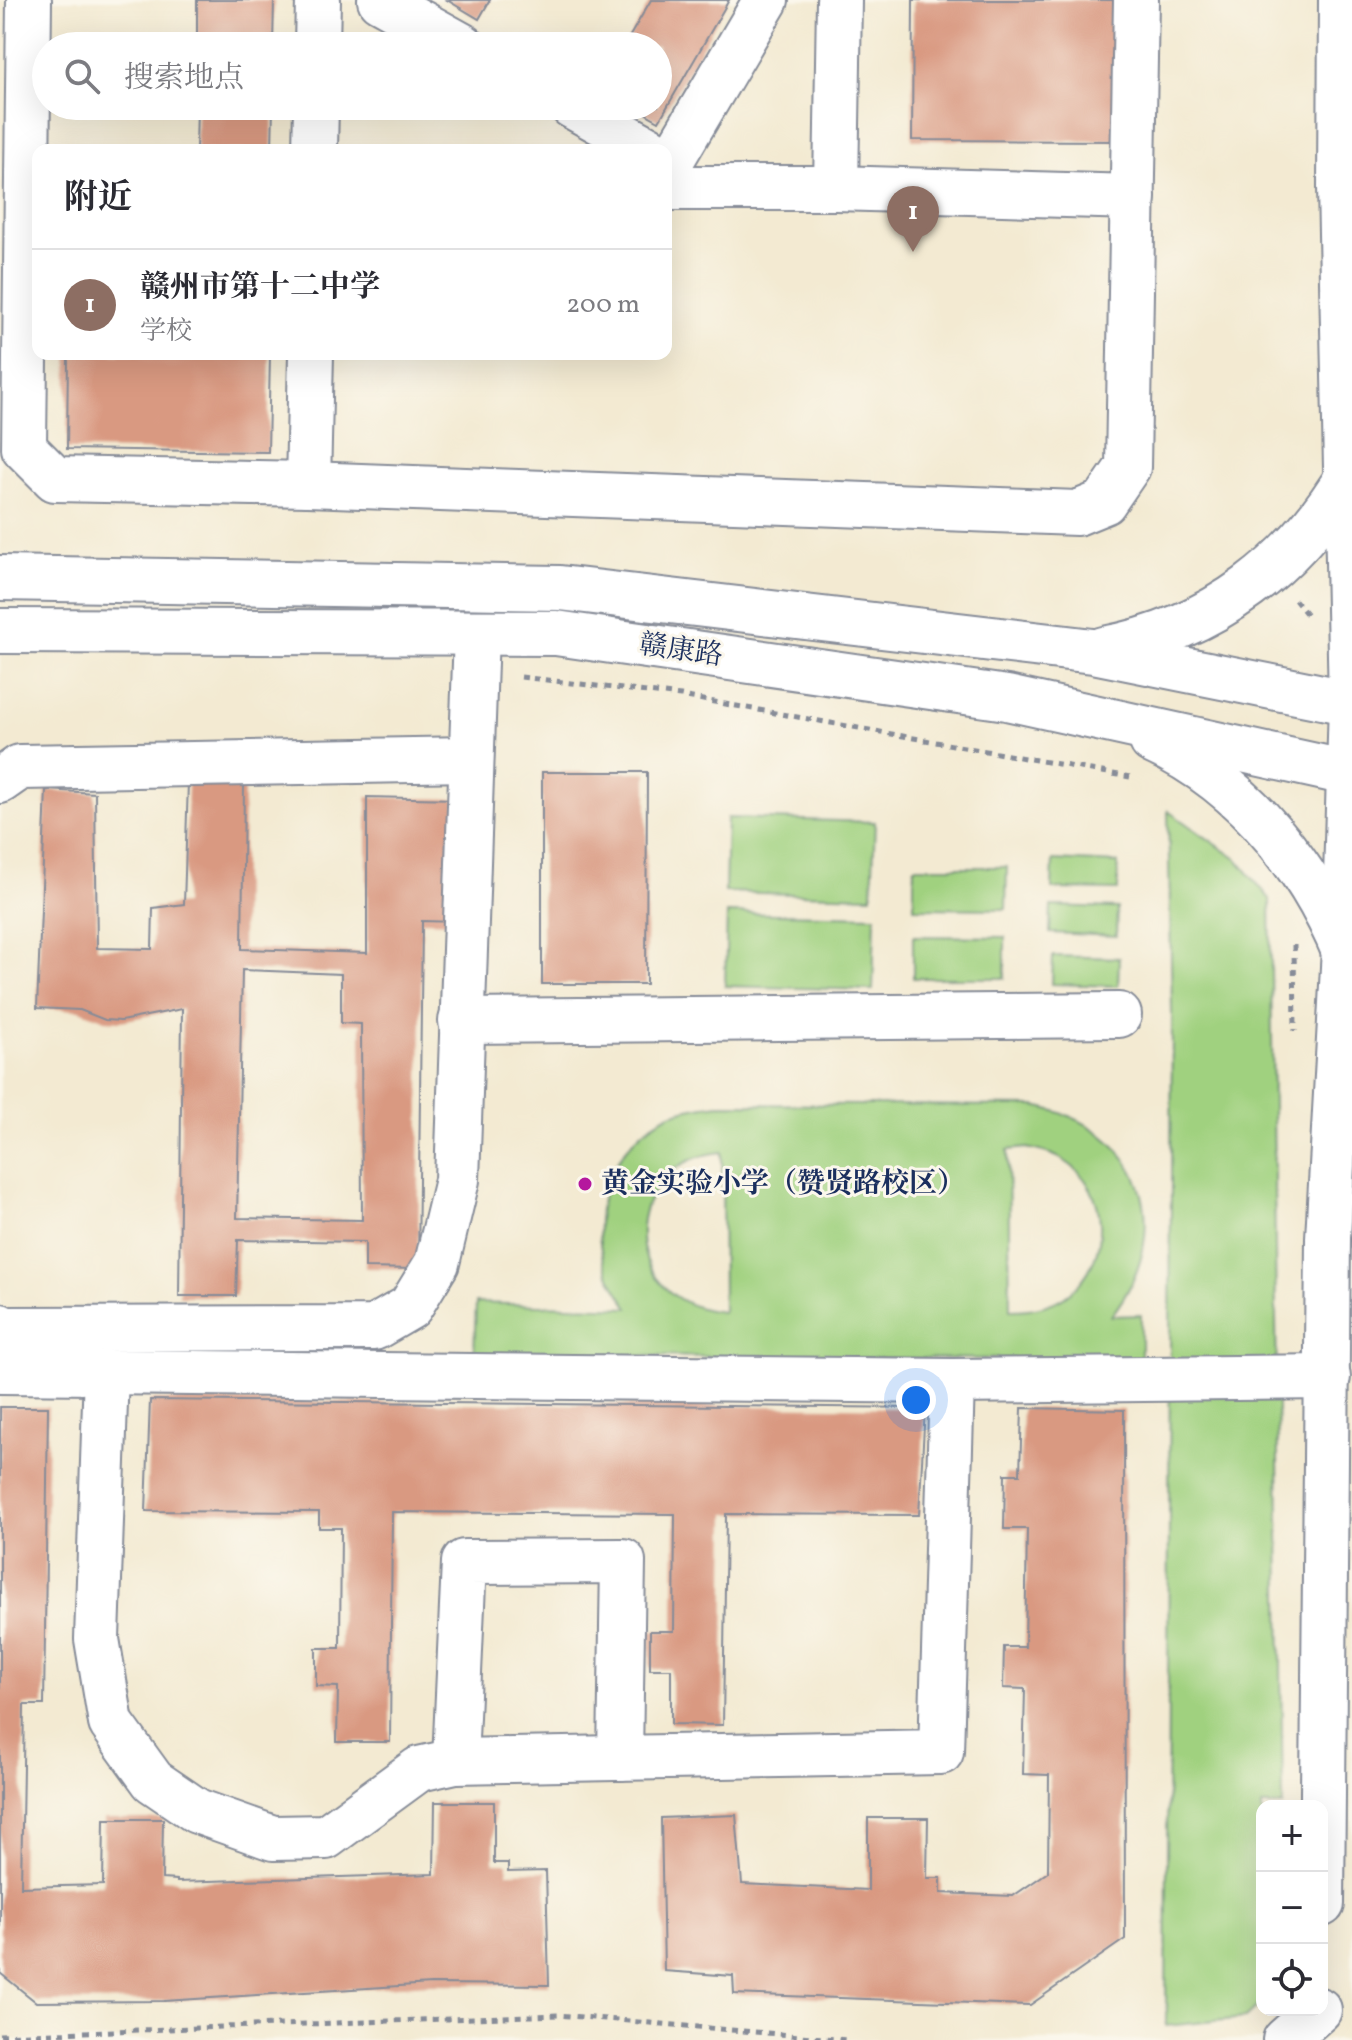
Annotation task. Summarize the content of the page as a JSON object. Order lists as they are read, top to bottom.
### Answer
{
  "streets": {
    "main road": ["赣康路"]
  },
  "places": ["黄金实验小学（赞贤路校区）"],
  "page": {
    "search": "搜索地点",
    "heading": "附近",
    "pins": "1",
    "list": [
      {
        "mark": "1",
        "name": "赣州市第十二中学",
        "note": "学校",
        "value": "200 m"
      }
    ],
    "map_buttons": ["+", "−"]
  }
}
